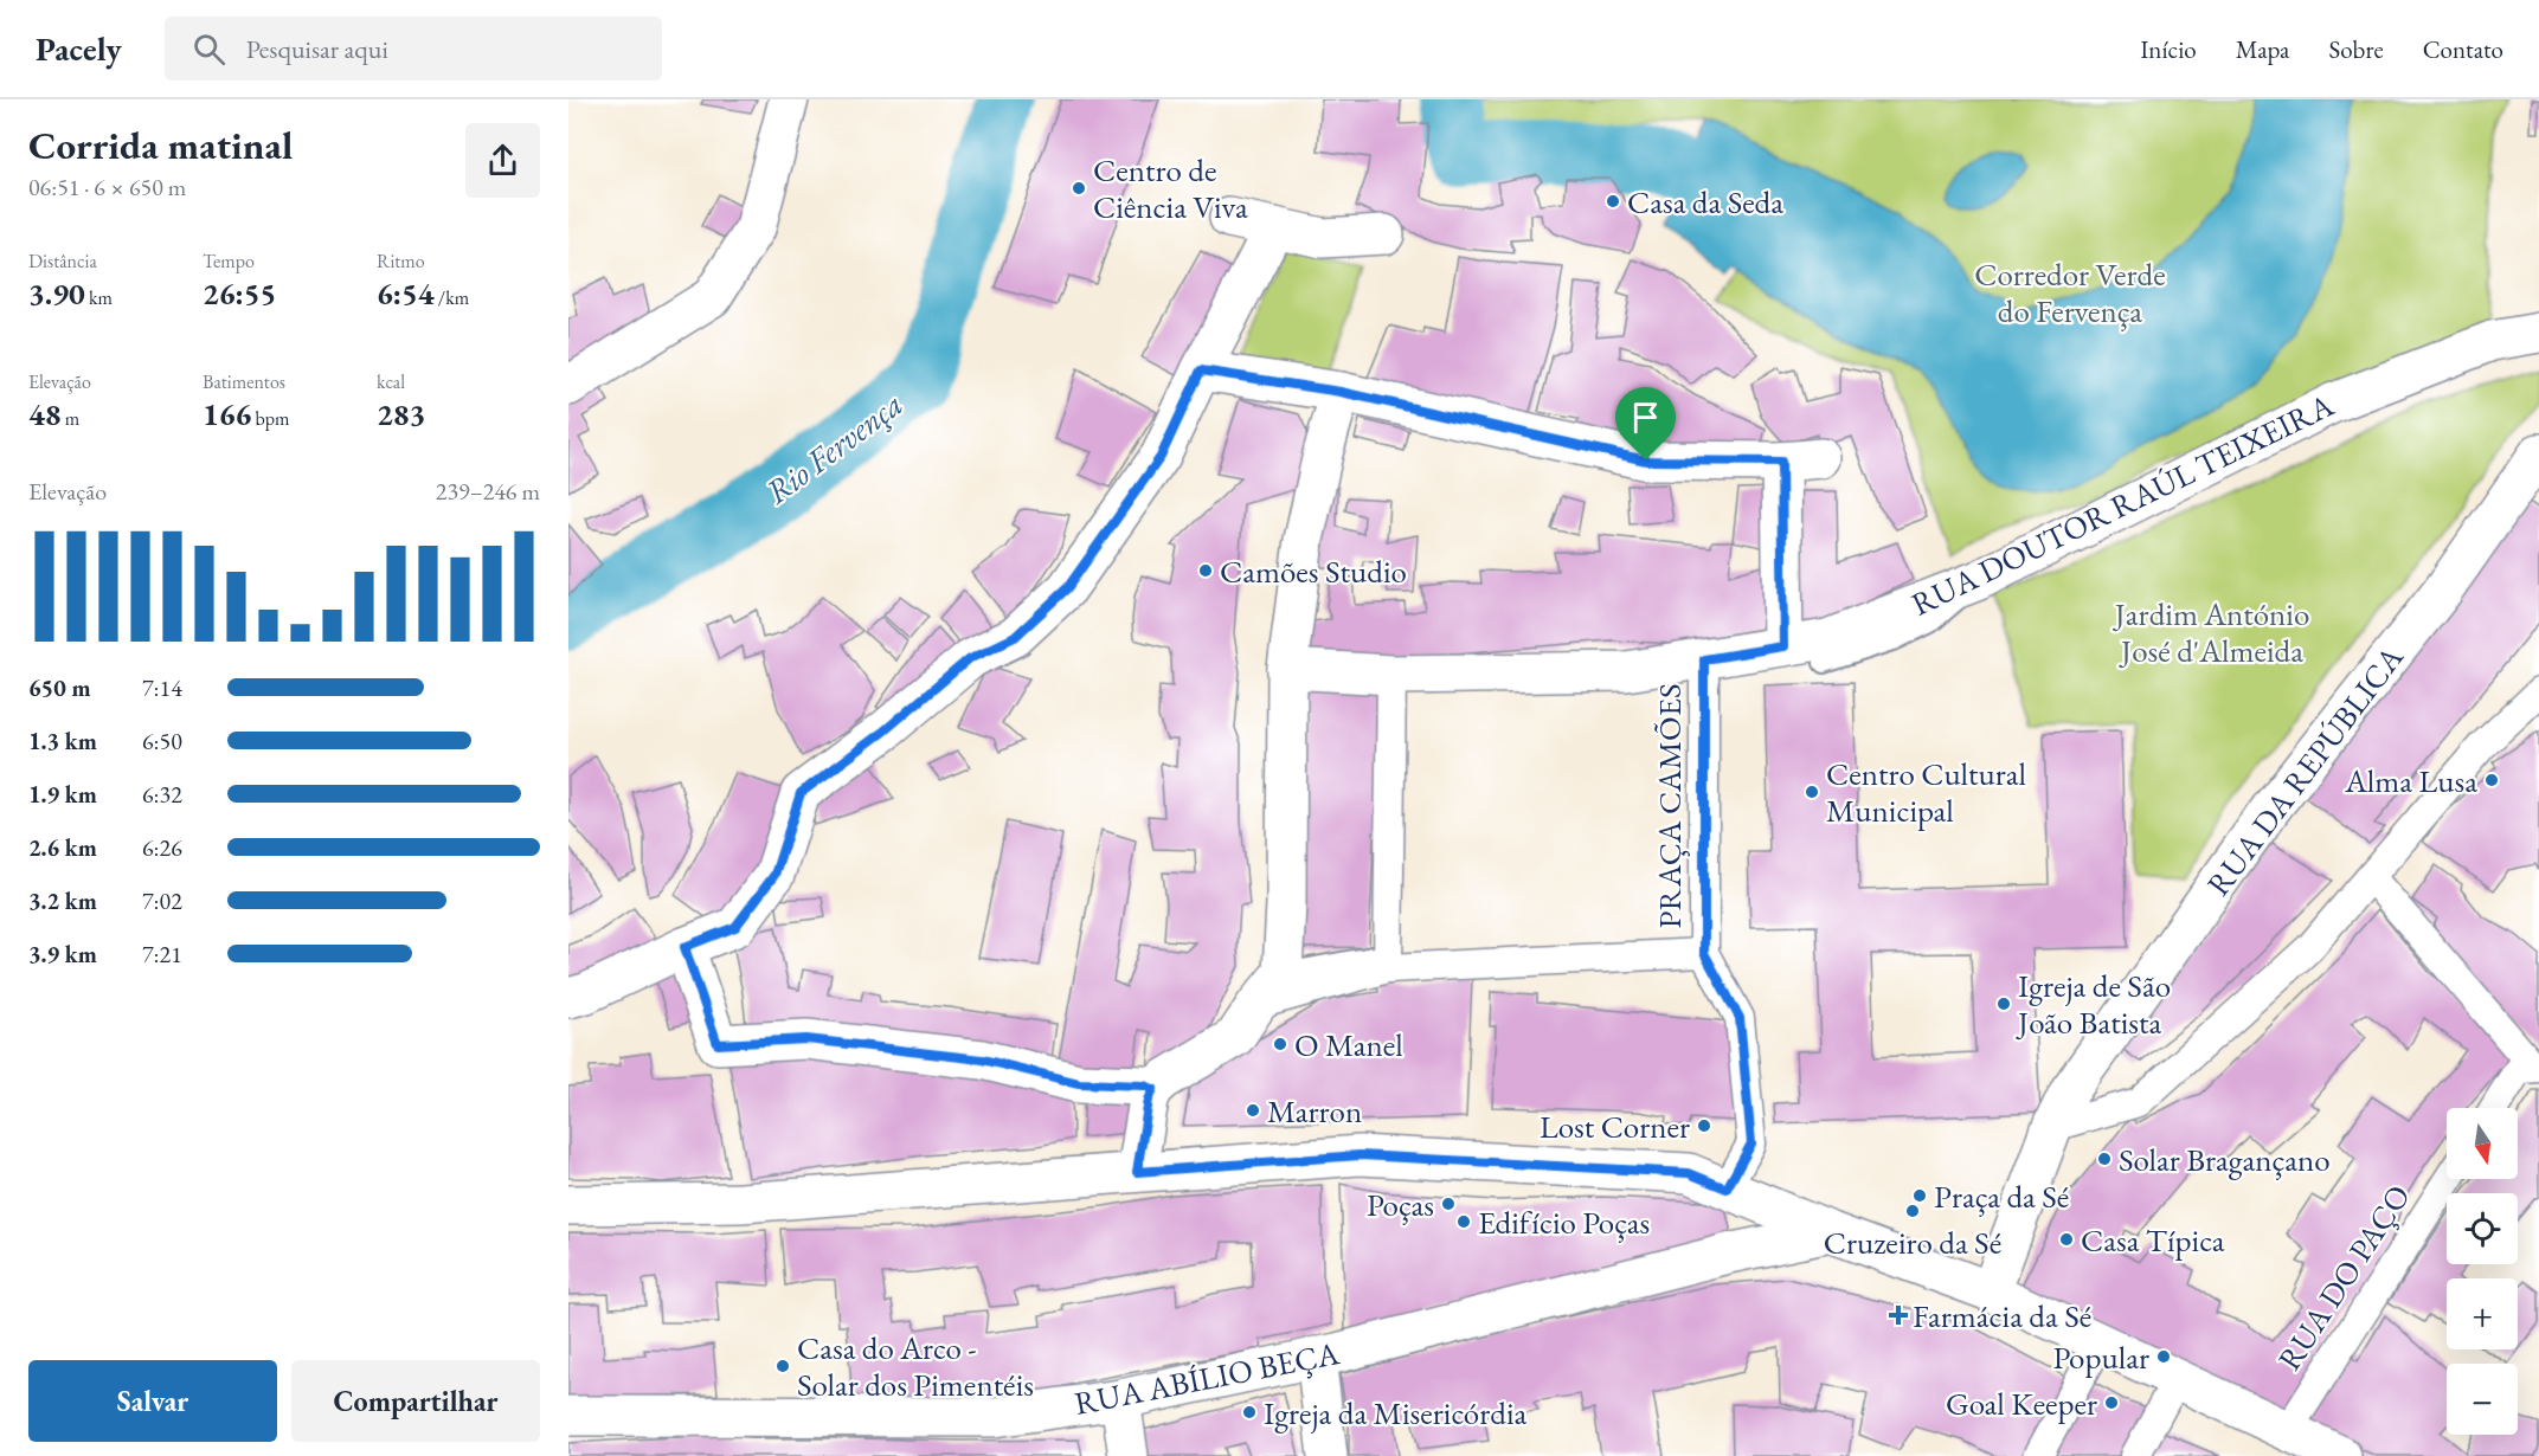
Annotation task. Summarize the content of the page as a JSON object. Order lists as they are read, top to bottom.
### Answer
{
  "streets": {
    "street": [
      "RUA DOUTOR RAÚL TEIXEIRA",
      "RUA DA REPÚBLICA",
      "PRAÇA CAMÕES",
      "RUA DO PAÇO",
      "RUA ABÍLIO BEÇA"
    ]
  },
  "crossings": [
    ["RUA DOUTOR RAÚL TEIXEIRA", "PRAÇA CAMÕES"]
  ],
  "water": ["Rio Fervença"],
  "parks": ["Corredor Verde do Fervença", "Jardim António José d'Almeida"],
  "places": {
    "other": [
      "Centro de Ciência Viva",
      "Casa da Seda",
      "Camões Studio",
      "Alma Lusa",
      "Centro Cultural Municipal",
      "Igreja de São João Batista",
      "O Manel",
      "Marron",
      "Lost Corner",
      "Solar Bragançano",
      "Praça da Sé",
      "Poças",
      "Cruzeiro da Sé",
      "Edifício Poças",
      "Casa Típica",
      "Popular",
      "Casa do Arco - Solar dos Pimentéis",
      "Goal Keeper",
      "Igreja da Misericórdia"
    ],
    "health": ["Farmácia da Sé"]
  },
  "north": "bottom",
  "page": {
    "header": "Pacely",
    "search": "Pesquisar aqui",
    "nav": [
      "Início",
      "Mapa",
      "Sobre",
      "Contato"
    ],
    "heading": ["Corrida matinal", "06:51 · 6 × 650 m"],
    "stats": [
      ["Distância", "3.90 km"],
      ["Tempo", "26:55"],
      ["Ritmo", "6:54 /km"],
      ["Elevação", "48 m"],
      ["Batimentos", "166 bpm"],
      ["kcal", "283"]
    ],
    "chart": ["Elevação", "239–246 m"],
    "list": [
      {
        "name": "650 m",
        "note": "7:14"
      },
      {
        "name": "1.3 km",
        "note": "6:50"
      },
      {
        "name": "1.9 km",
        "note": "6:32"
      },
      {
        "name": "2.6 km",
        "note": "6:26"
      },
      {
        "name": "3.2 km",
        "note": "7:02"
      },
      {
        "name": "3.9 km",
        "note": "7:21"
      }
    ],
    "map_buttons": ["+", "−"],
    "buttons": ["Salvar", "Compartilhar"]
  }
}
